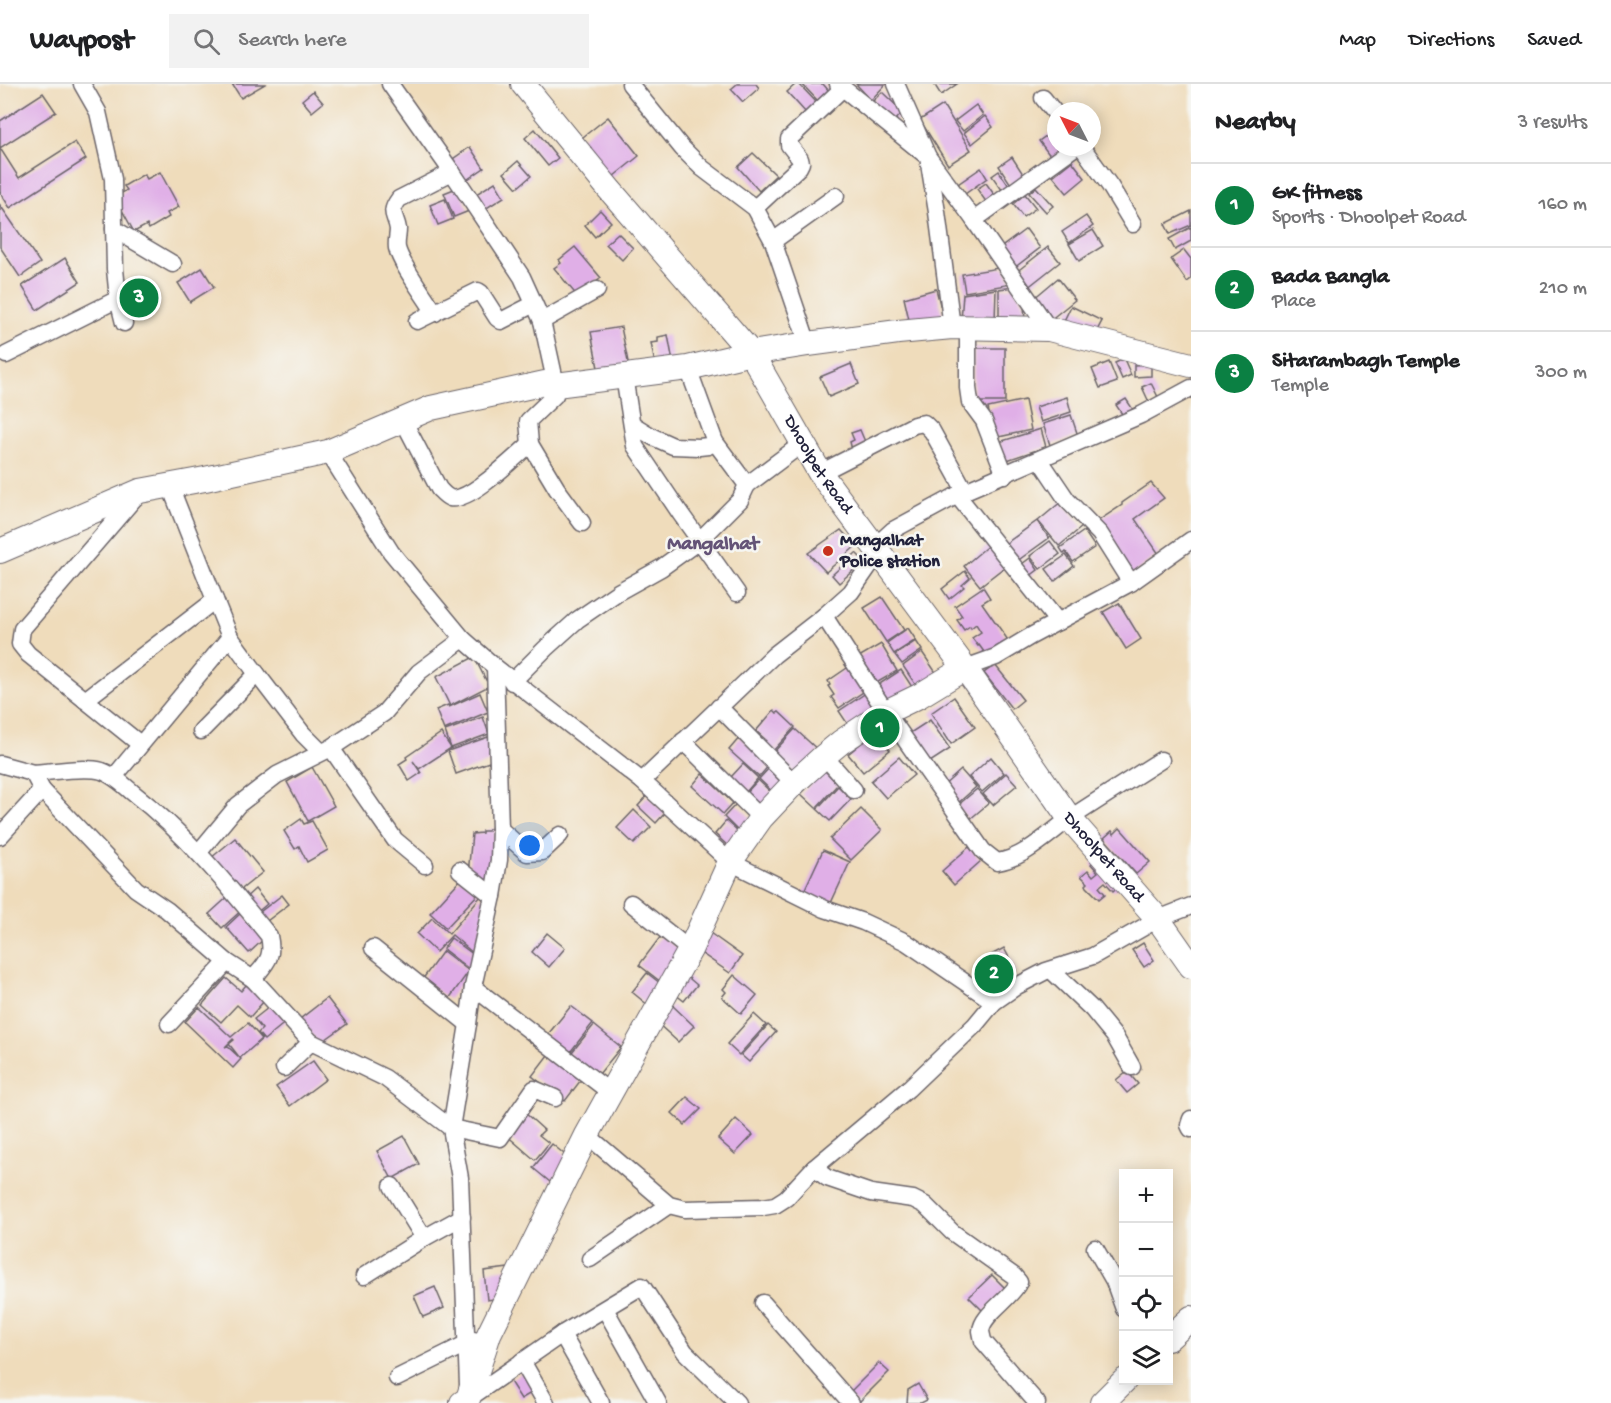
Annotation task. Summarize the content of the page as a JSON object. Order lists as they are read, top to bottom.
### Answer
{
  "streets": {
    "street": ["Dhoolpet Road"]
  },
  "districts": ["Mangalhat"],
  "places": ["Mangalhat Police station"],
  "north": "top left",
  "page": {
    "header": "Waypost",
    "search": "Search here",
    "nav": ["Map", "Directions", "Saved"],
    "heading": ["Nearby", "3 results"],
    "list": [
      {
        "mark": "1",
        "name": "GK fitness",
        "note": "Sports · Dhoolpet Road",
        "value": "160 m"
      },
      {
        "mark": "2",
        "name": "Bada Bangla",
        "note": "Place",
        "value": "210 m"
      },
      {
        "mark": "3",
        "name": "Sitarambagh Temple",
        "note": "Temple",
        "value": "300 m"
      }
    ],
    "pins": ["3", "1", "2"],
    "map_buttons": ["+", "−"]
  }
}
